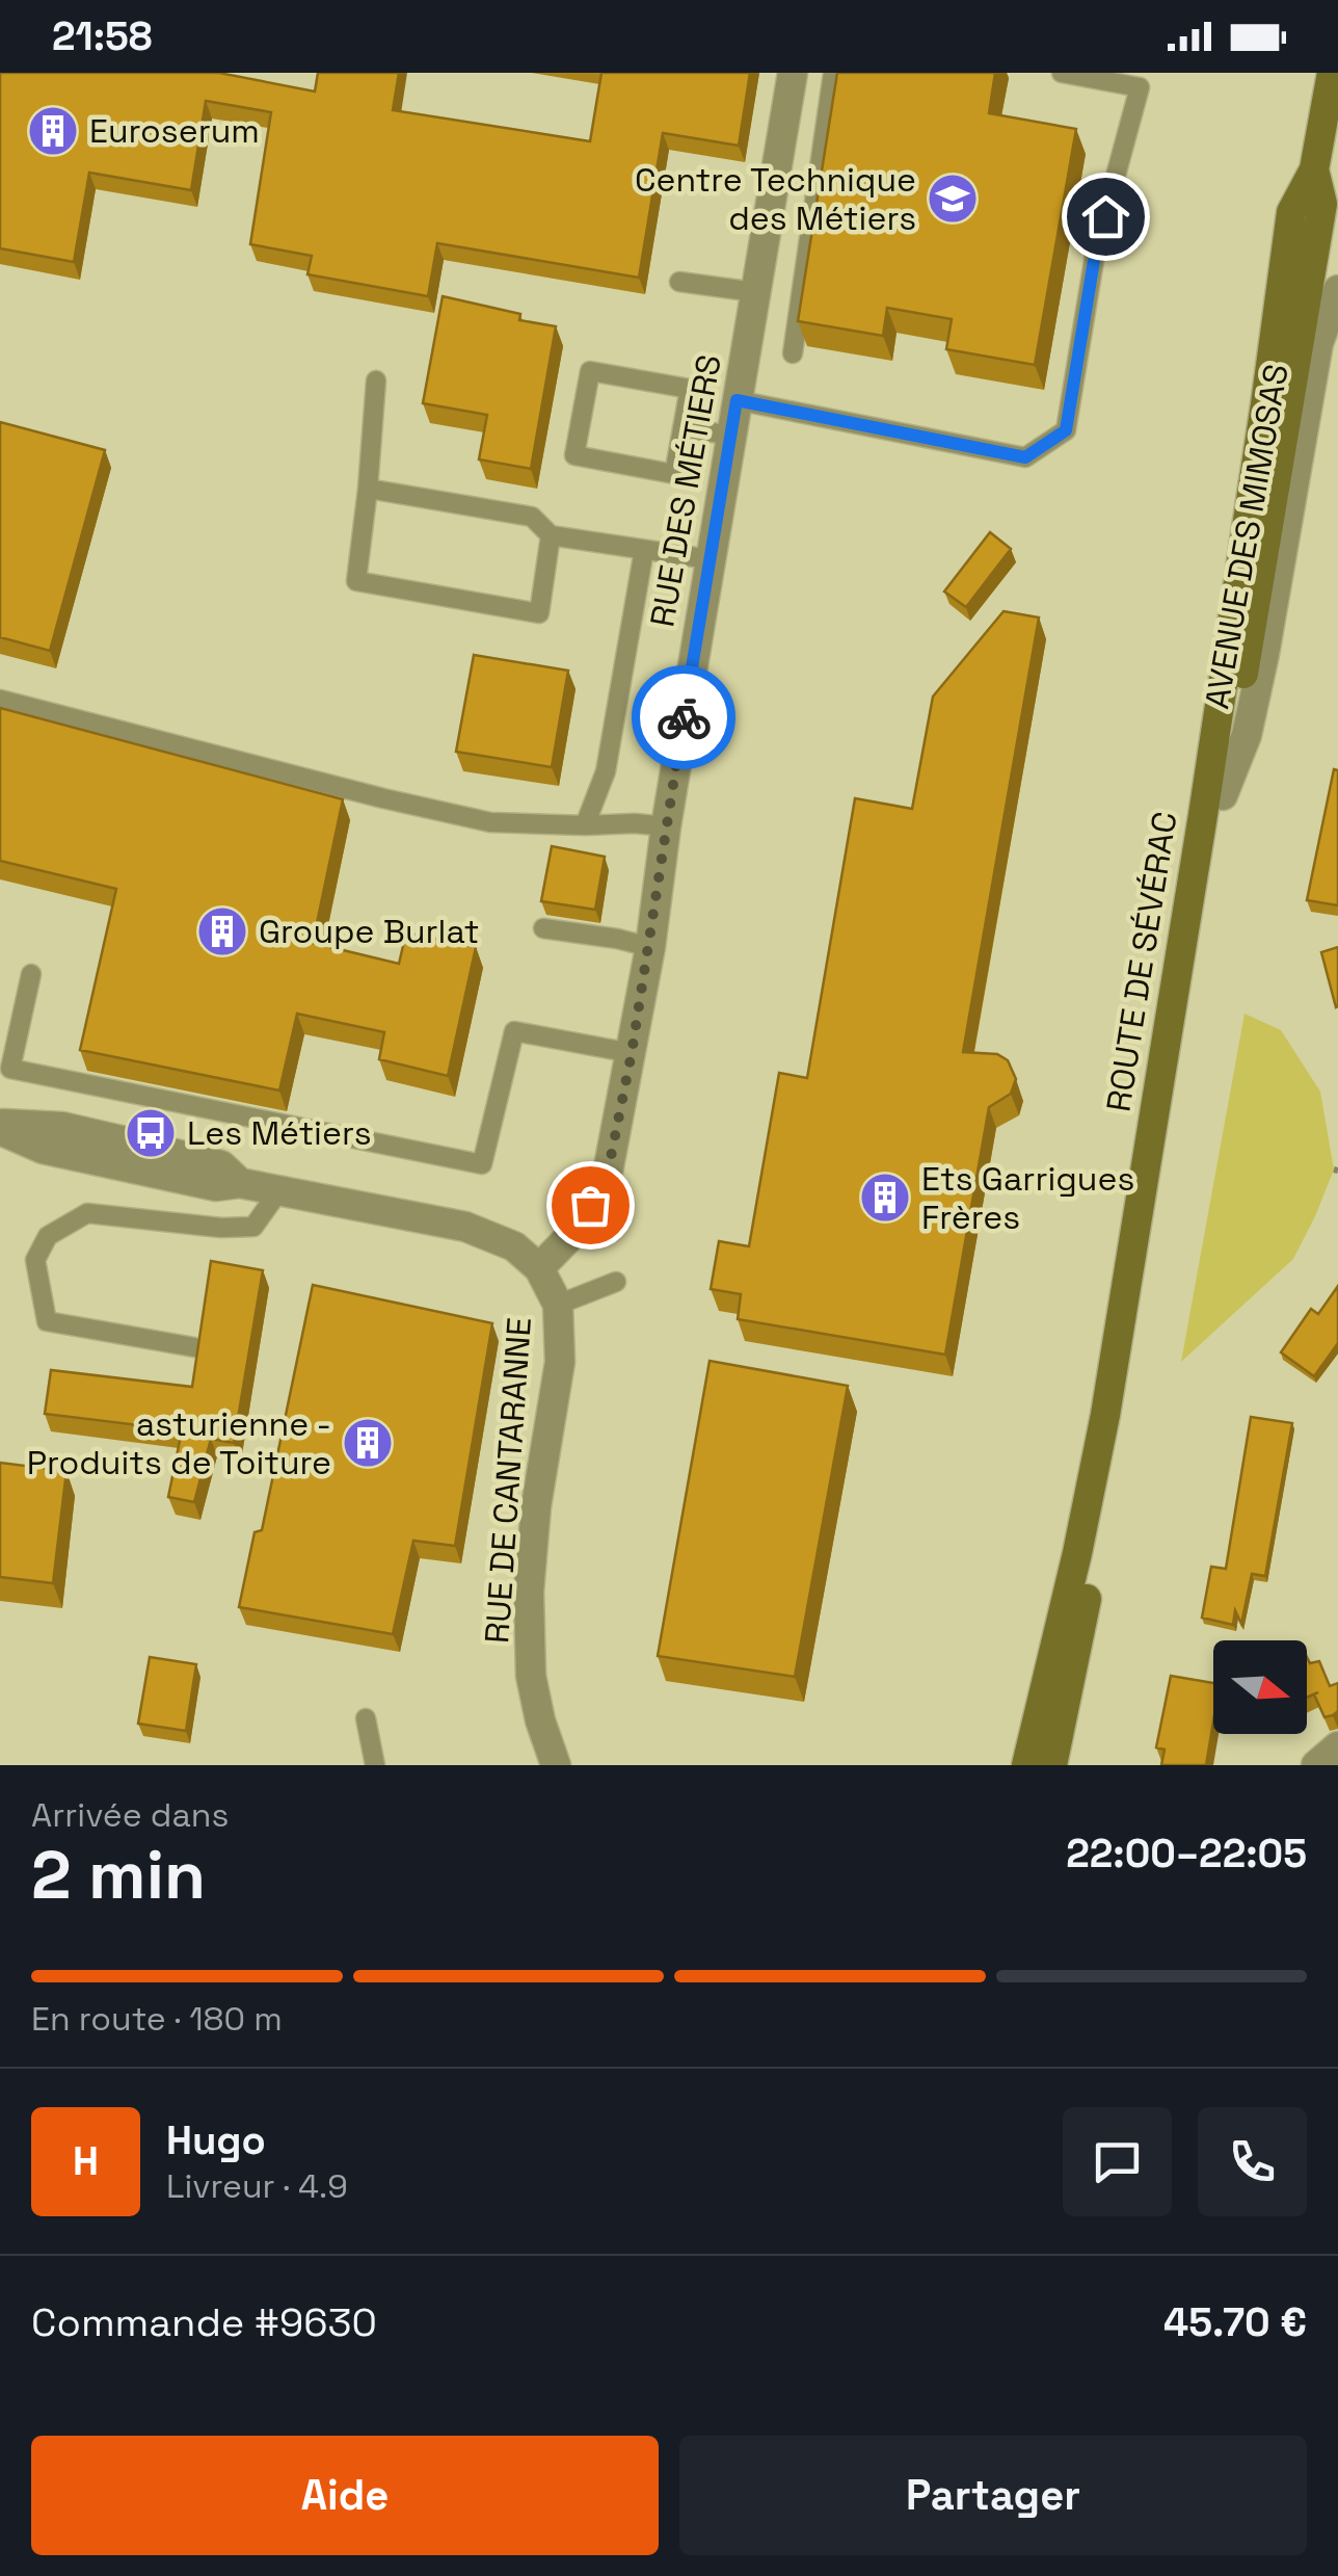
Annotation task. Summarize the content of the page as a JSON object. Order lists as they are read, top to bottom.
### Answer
{
  "streets": {
    "main road": ["ROUTE DE SÉVÉRAC"],
    "street": ["RUE DES MÉTIERS", "AVENUE DES MIMOSAS", "RUE DE CANTARANNE"]
  },
  "crossings": [
    ["RUE DES MÉTIERS", "RUE DE CANTARANNE"],
    ["AVENUE DES MIMOSAS", "ROUTE DE SÉVÉRAC"]
  ],
  "places": {
    "building": [
      "Euroserum",
      "Groupe Burlat",
      "Ets Garrigues Frères",
      "asturienne - Produits de Toiture"
    ],
    "school or university": ["Centre Technique des Métiers"],
    "bus stop": ["Les Métiers"]
  },
  "north": "right",
  "page": {
    "status": "21:58",
    "heading": ["2 min", "Arrivée dans", "22:00–22:05"],
    "panel": [
      "Hugo",
      "Livreur · 4.9",
      "Commande #9630",
      "45.70 €"
    ],
    "bar": "En route · 180 m",
    "round": "H",
    "buttons": ["Aide", "Partager"]
  }
}
